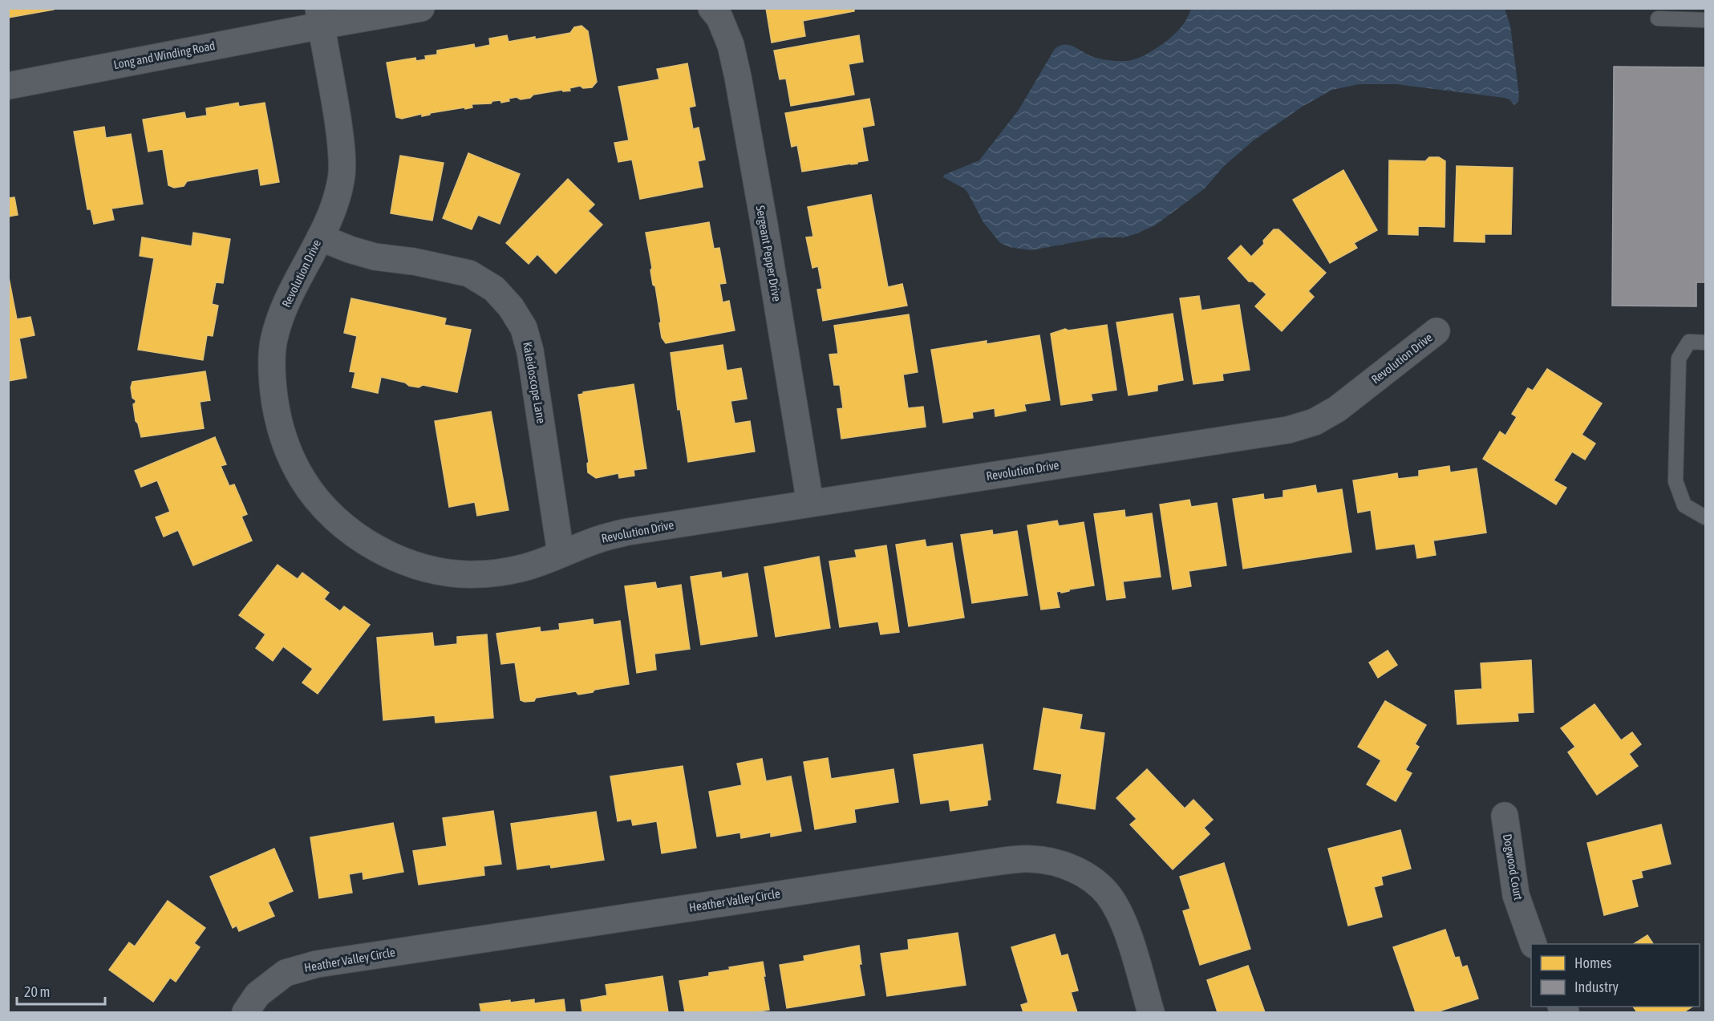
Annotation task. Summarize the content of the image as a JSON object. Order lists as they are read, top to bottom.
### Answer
{
  "streets": {
    "street": [
      "Long and Winding Road",
      "Sergeant Pepper Drive",
      "Revolution Drive",
      "Kaleidoscope Lane",
      "Dogwood Court",
      "Heather Valley Circle"
    ]
  },
  "crossings": [
    ["Long and Winding Road", "Revolution Drive"],
    ["Sergeant Pepper Drive", "Revolution Drive"],
    ["Revolution Drive", "Kaleidoscope Lane"]
  ],
  "legend": ["Homes", "Industry"],
  "scale_bar": "20 m"
}
